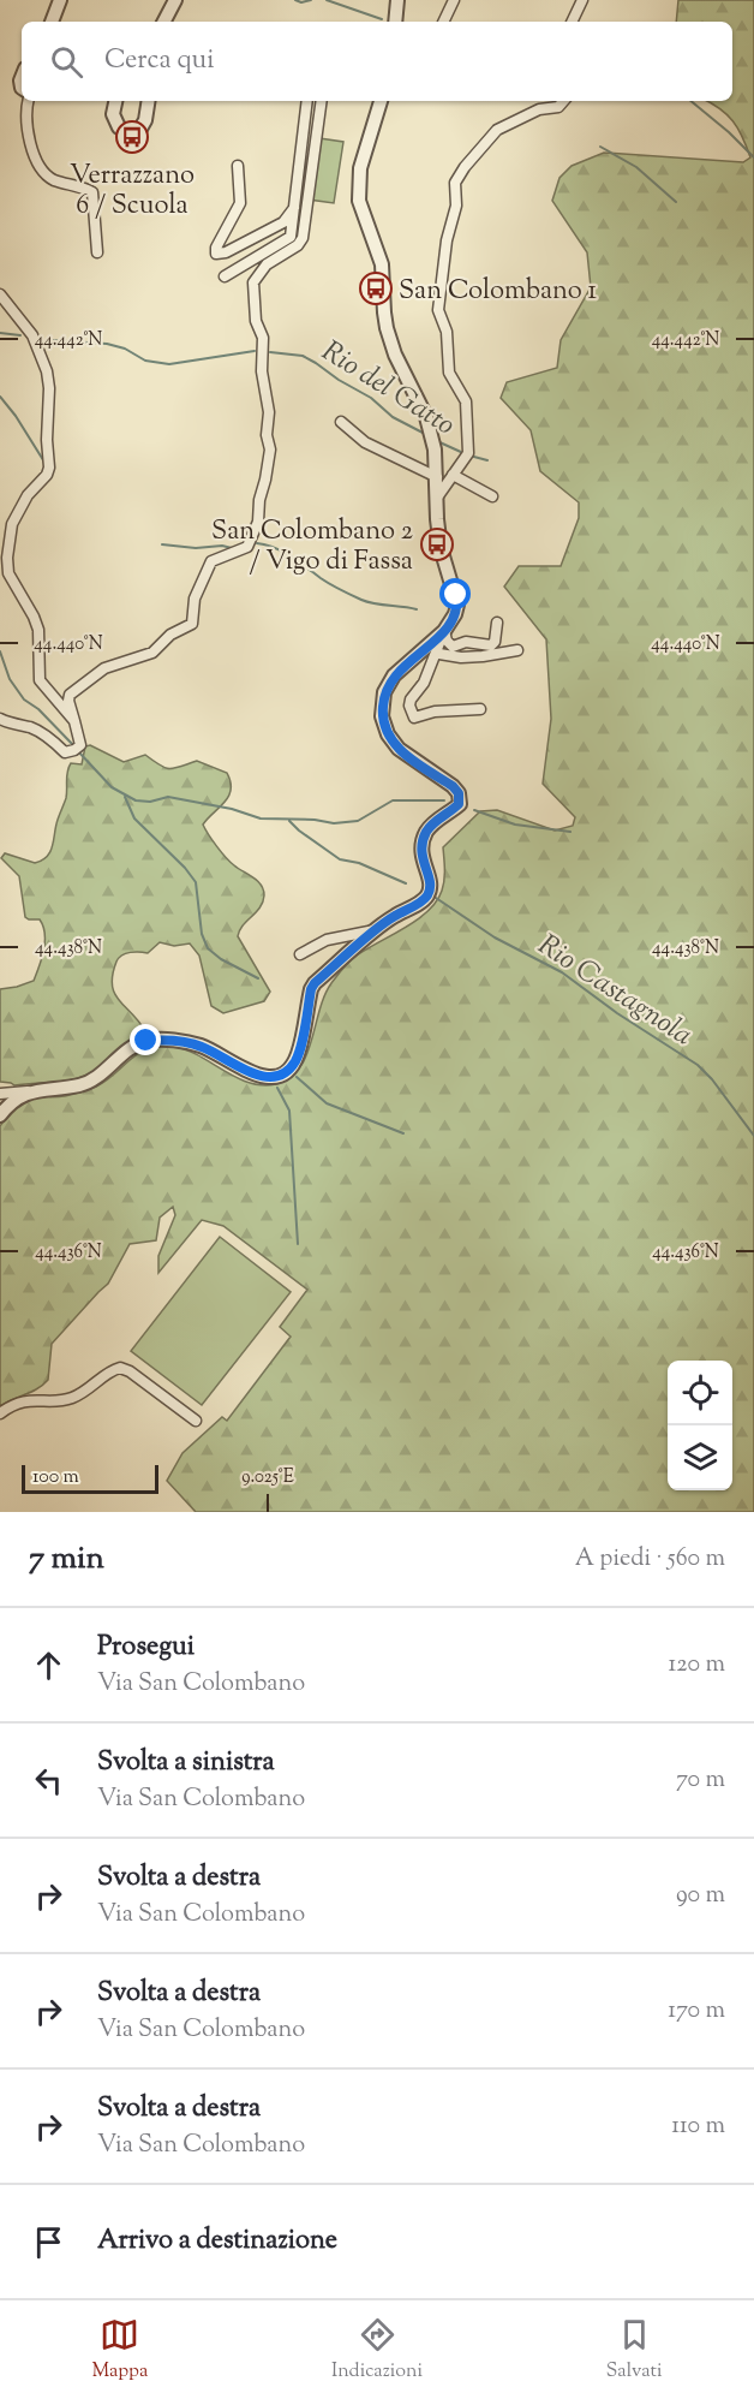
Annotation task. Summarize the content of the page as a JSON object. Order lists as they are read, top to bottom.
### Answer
{
  "water": ["Rio del Gatto", "Rio Castagnola"],
  "places": {
    "bus stop": ["Verrazzano 6 / Scuola", "San Colombano 1", "San Colombano 2 / Vigo di Fassa"]
  },
  "scale_bar": "100 m",
  "page": {
    "search": "Cerca qui",
    "scale": "100 m",
    "heading": ["7 min", "A piedi · 560 m"],
    "list": [
      ["Prosegui", "Via San Colombano", "120 m"],
      ["Svolta a sinistra", "Via San Colombano", "70 m"],
      ["Svolta a destra", "Via San Colombano", "90 m"],
      ["Svolta a destra", "Via San Colombano", "170 m"],
      ["Svolta a destra", "Via San Colombano", "110 m"],
      "Arrivo a destinazione"
    ],
    "nav": ["Mappa", "Indicazioni", "Salvati"]
  },
  "coordinates": [
    "44.442°N",
    "44.440°N",
    "44.438°N",
    "44.436°N",
    "9.025°E"
  ]
}
